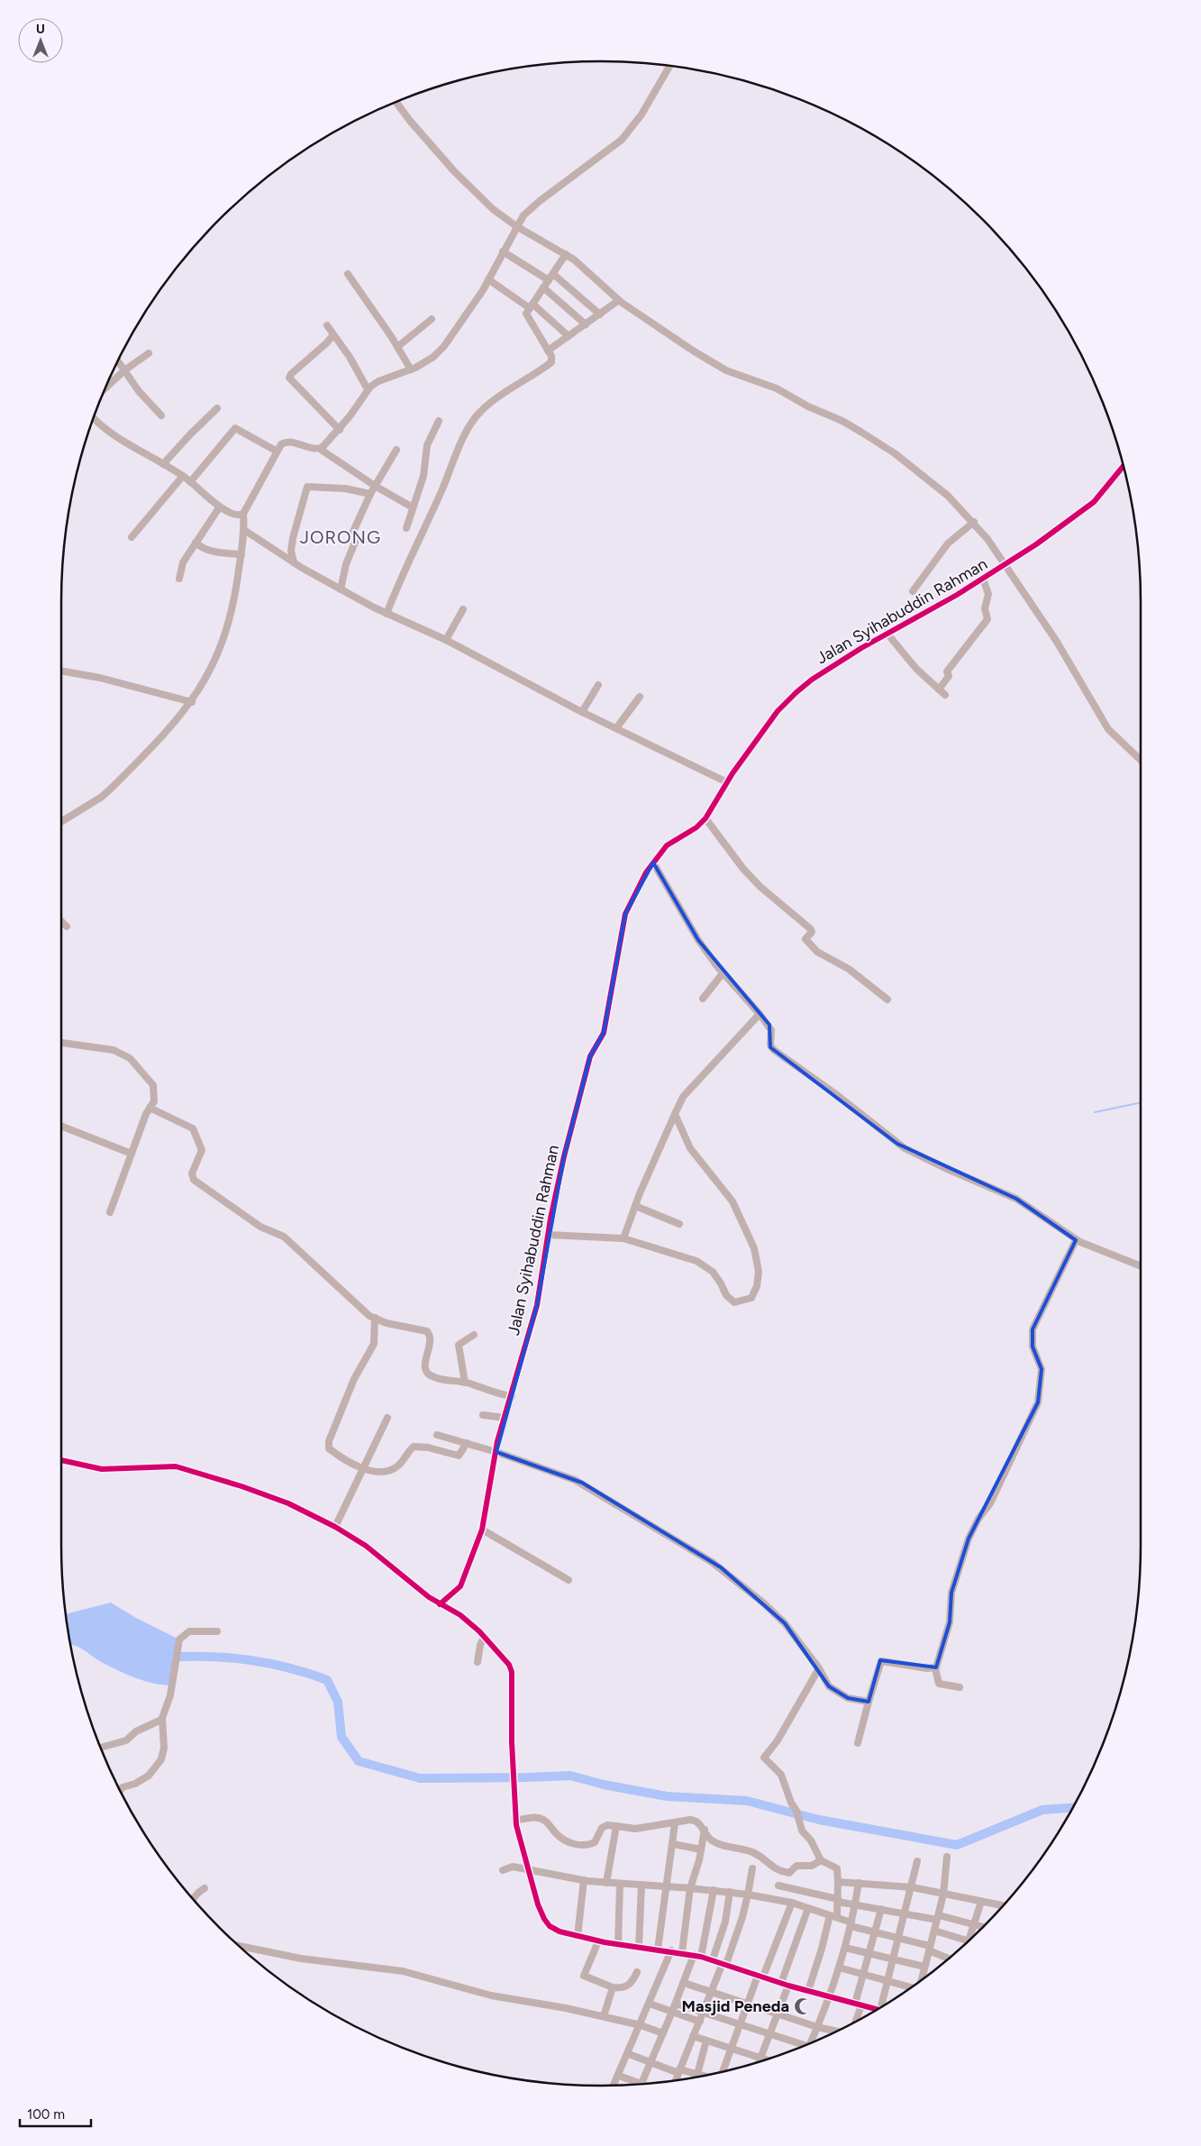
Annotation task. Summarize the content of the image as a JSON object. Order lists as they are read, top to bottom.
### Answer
{
  "streets": {
    "street": ["Jalan Syihabuddin Rahman"]
  },
  "districts": ["JORONG"],
  "places": {
    "mosque": ["Masjid Peneda"]
  },
  "scale_bar": "100 m",
  "north": "top"
}
